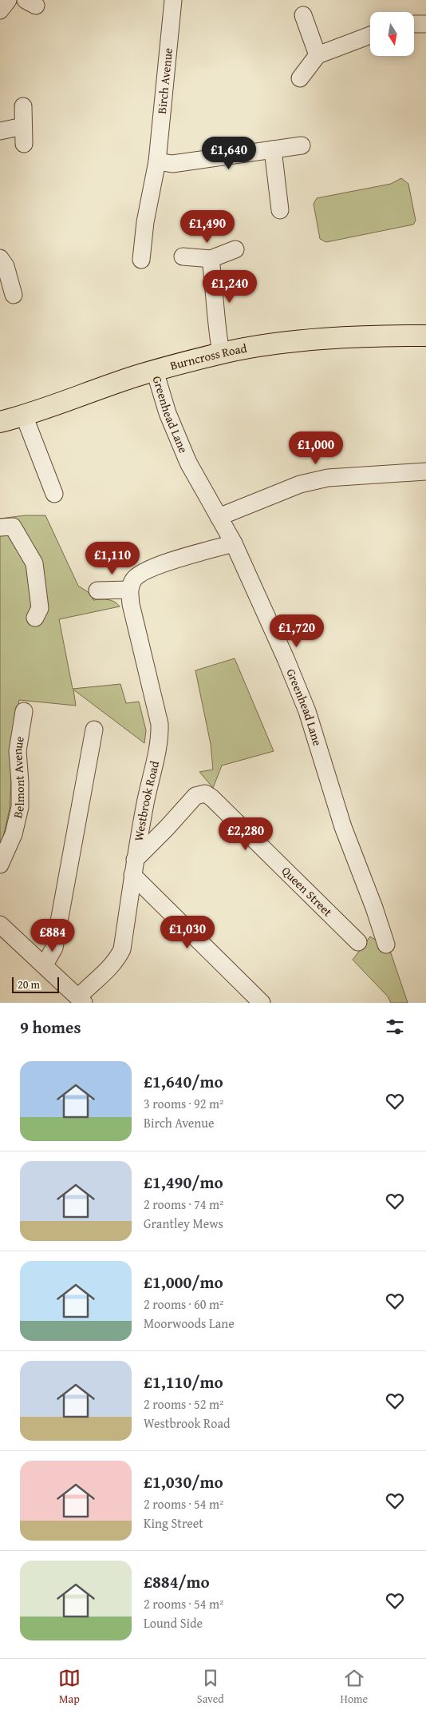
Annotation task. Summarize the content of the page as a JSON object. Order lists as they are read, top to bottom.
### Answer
{
  "streets": {
    "main road": ["Burncross Road"],
    "street": [
      "Birch Avenue",
      "Greenhead Lane",
      "Belmont Avenue",
      "Westbrook Road",
      "Queen Street"
    ]
  },
  "crossings": [
    ["Burncross Road", "Greenhead Lane"],
    ["Westbrook Road", "Queen Street"]
  ],
  "scale_bar": "20 m",
  "north": "bottom",
  "page": {
    "price": [
      "£1,640",
      "£1,490",
      "£1,240",
      "£1,000",
      "£1,110",
      "£1,720",
      "£2,280",
      "£1,030",
      "£884"
    ],
    "scale": "20 m",
    "heading": "9 homes",
    "list": [
      {
        "name": "£1,640/mo",
        "note": "3 rooms · 92 m² · Birch Avenue"
      },
      {
        "name": "£1,490/mo",
        "note": "2 rooms · 74 m² · Grantley Mews"
      },
      {
        "name": "£1,000/mo",
        "note": "2 rooms · 60 m² · Moorwoods Lane"
      },
      {
        "name": "£1,110/mo",
        "note": "2 rooms · 52 m² · Westbrook Road"
      },
      {
        "name": "£1,030/mo",
        "note": "2 rooms · 54 m² · King Street"
      },
      {
        "name": "£884/mo",
        "note": "2 rooms · 54 m² · Lound Side"
      }
    ],
    "tabs": ["Map", "Saved", "Home"]
  }
}
